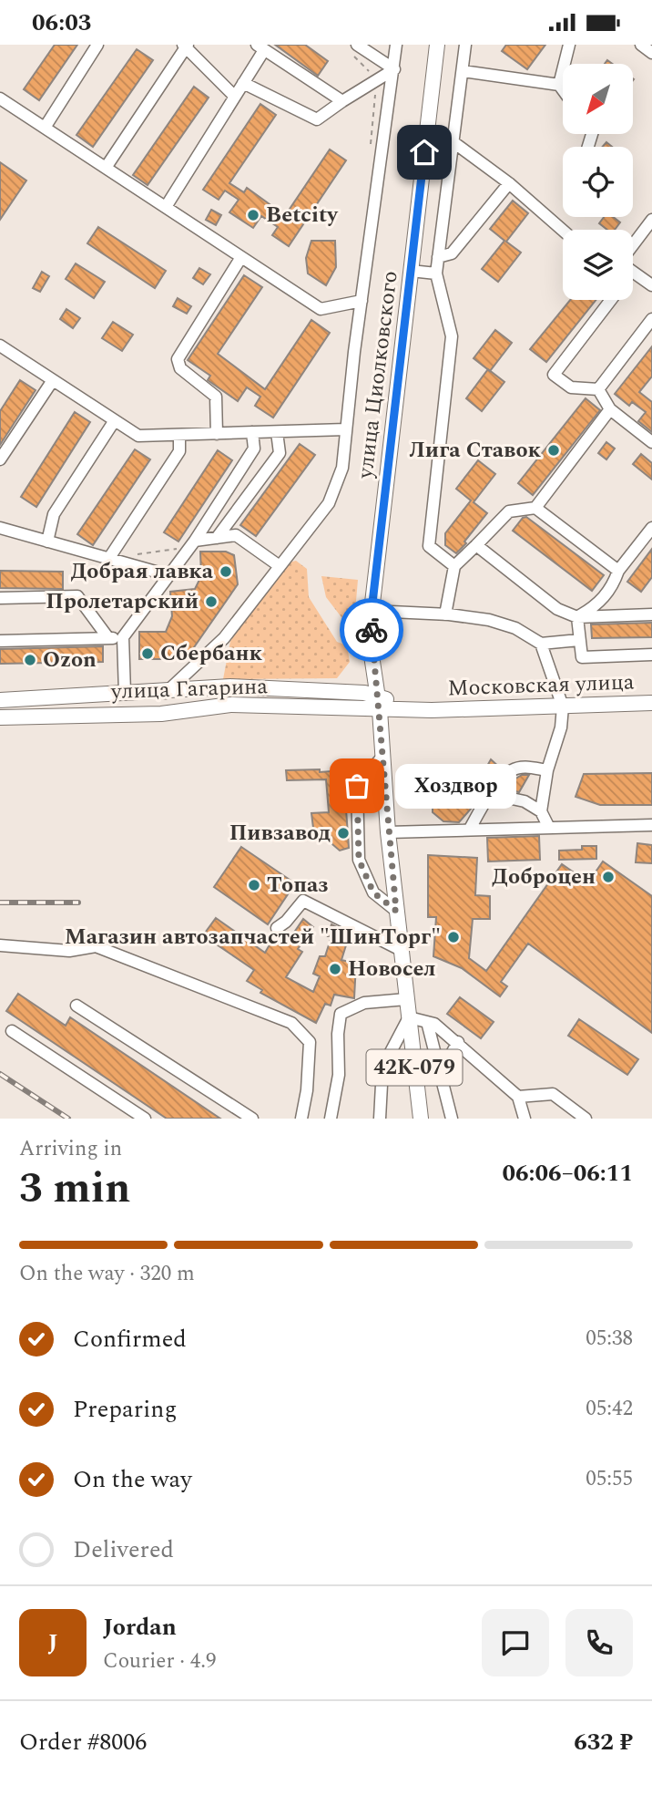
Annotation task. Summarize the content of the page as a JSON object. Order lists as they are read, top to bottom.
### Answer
{
  "streets": {
    "main road": [
      "улица Циолковского",
      "Московская улица",
      "улица Гагарина",
      "42К-079"
    ]
  },
  "crossings": [
    ["улица Циолковского", "Московская улица"],
    ["улица Циолковского", "улица Гагарина"],
    ["улица Циолковского", "42К-079"],
    ["Московская улица", "улица Гагарина"],
    ["Московская улица", "42К-079"],
    ["улица Гагарина", "42К-079"]
  ],
  "places": [
    "Betcity",
    "Лига Ставок",
    "Добрая лавка",
    "Пролетарский",
    "Сбербанк",
    "Ozon",
    "Хоздвор",
    "Пивзавод",
    "Доброцен",
    "Топаз",
    "Магазин автозапчастей \"ШинТорг\"",
    "Новосел"
  ],
  "north": "bottom left",
  "page": {
    "status": "06:03",
    "bubble": "Хоздвор",
    "heading": ["3 min", "Arriving in", "06:06–06:11"],
    "panel": [
      "Jordan",
      "Courier · 4.9",
      "Order #8006",
      "632 ₽"
    ],
    "bar": "On the way · 320 m",
    "list": [
      ["Confirmed", "05:38"],
      ["Preparing", "05:42"],
      ["On the way", "05:55"],
      "Delivered"
    ],
    "round": "J"
  }
}
